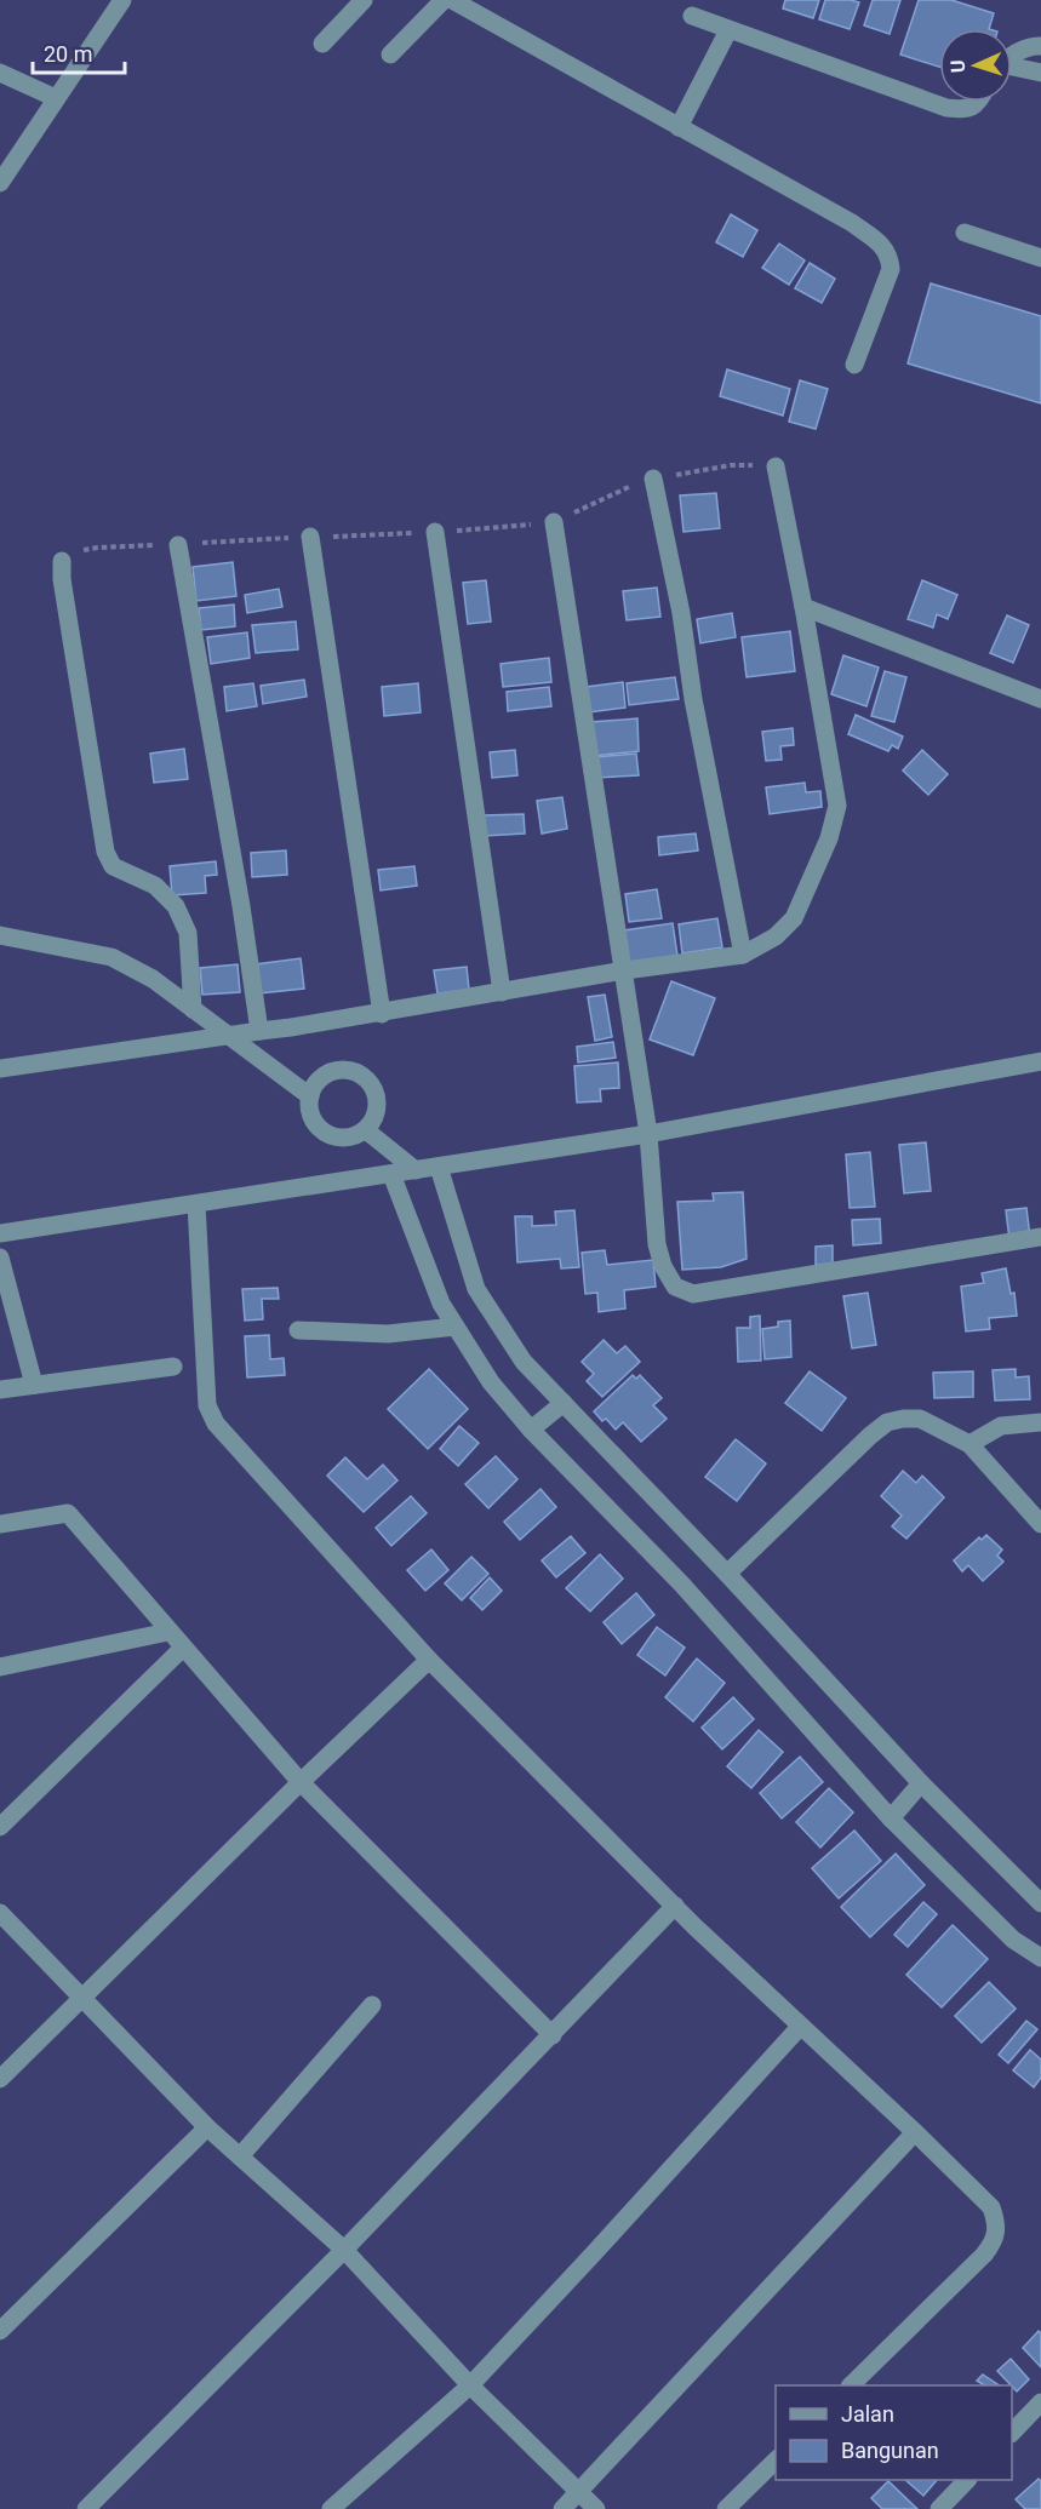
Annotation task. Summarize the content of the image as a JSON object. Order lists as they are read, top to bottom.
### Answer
{
  "legend": ["Jalan", "Bangunan"],
  "scale_bar": "20 m",
  "north": "left"
}
